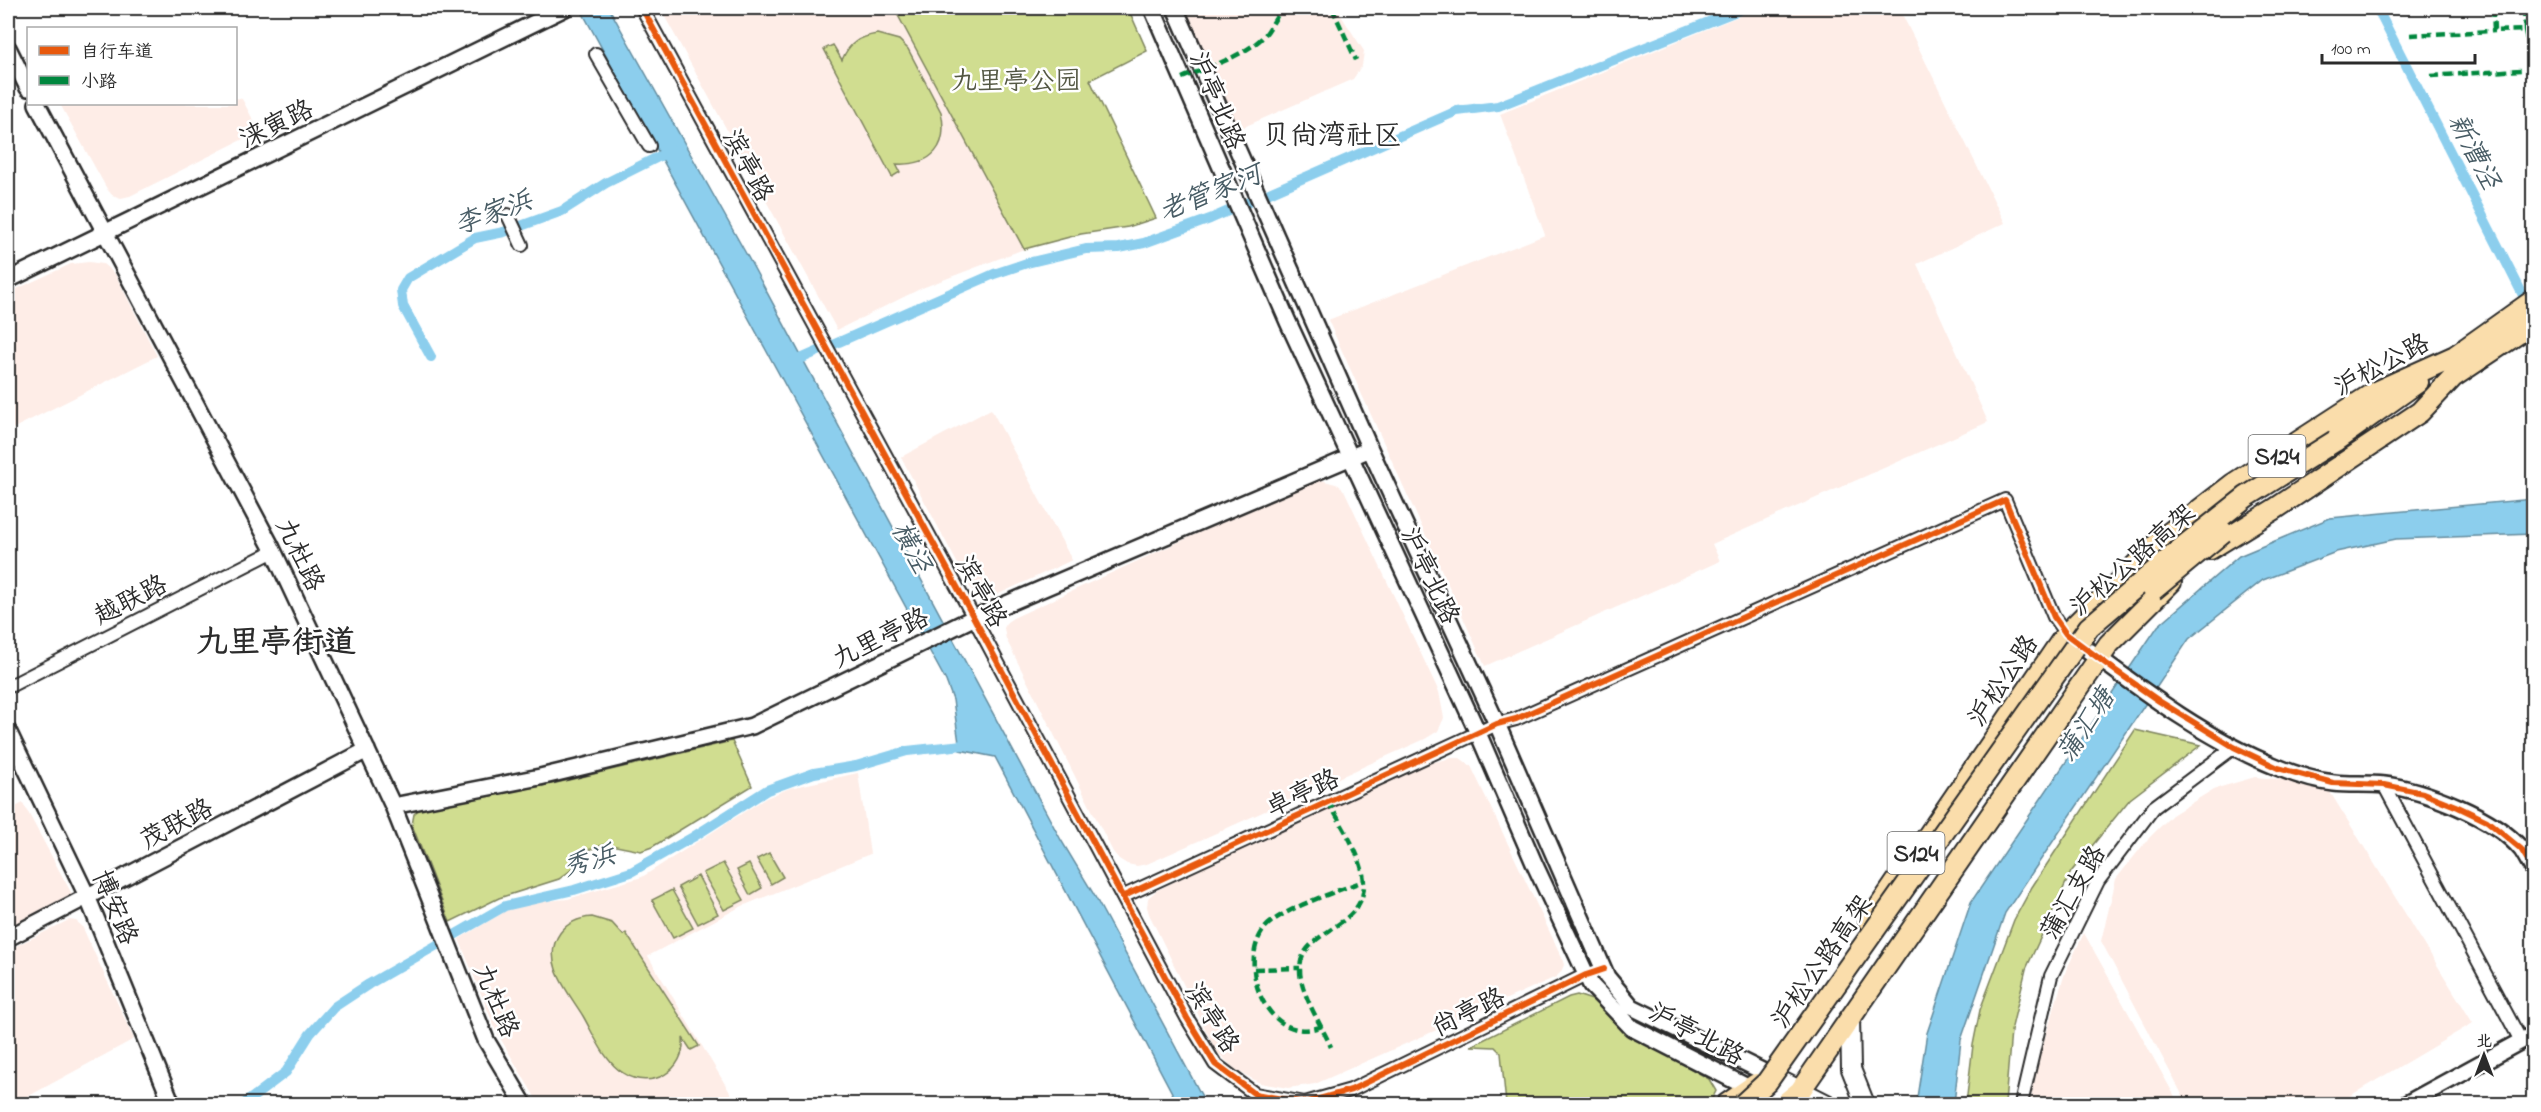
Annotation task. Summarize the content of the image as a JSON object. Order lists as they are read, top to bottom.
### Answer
{
  "streets": {
    "main road": ["沪松公路", "S124", "沪松公路高架"],
    "street": [
      "沪亭北路",
      "涞寅路",
      "滨亭路",
      "九杜路",
      "越联路",
      "九里亭路",
      "卓亭路",
      "茂联路",
      "蒲汇支路",
      "博安路",
      "尚亭路"
    ]
  },
  "crossings": [
    ["沪亭北路", "沪松公路"],
    ["沪亭北路", "沪松公路高架"],
    ["沪亭北路", "九里亭路"],
    ["沪亭北路", "卓亭路"],
    ["沪亭北路", "尚亭路"],
    ["涞寅路", "九杜路"],
    ["滨亭路", "九里亭路"],
    ["滨亭路", "卓亭路"],
    ["滨亭路", "尚亭路"],
    ["沪松公路", "沪松公路高架"],
    ["沪松公路", "卓亭路"],
    ["九杜路", "越联路"],
    ["九杜路", "九里亭路"],
    ["九杜路", "茂联路"],
    ["茂联路", "博安路"]
  ],
  "districts": ["贝尚湾社区", "九里亭街道"],
  "water": [
    "新漕泾",
    "老管家河",
    "李家浜",
    "横泾",
    "蒲汇塘",
    "秀浜"
  ],
  "parks": ["九里亭公园"],
  "legend": ["自行车道", "小路"],
  "scale_bar": "100 m",
  "north": "top"
}
